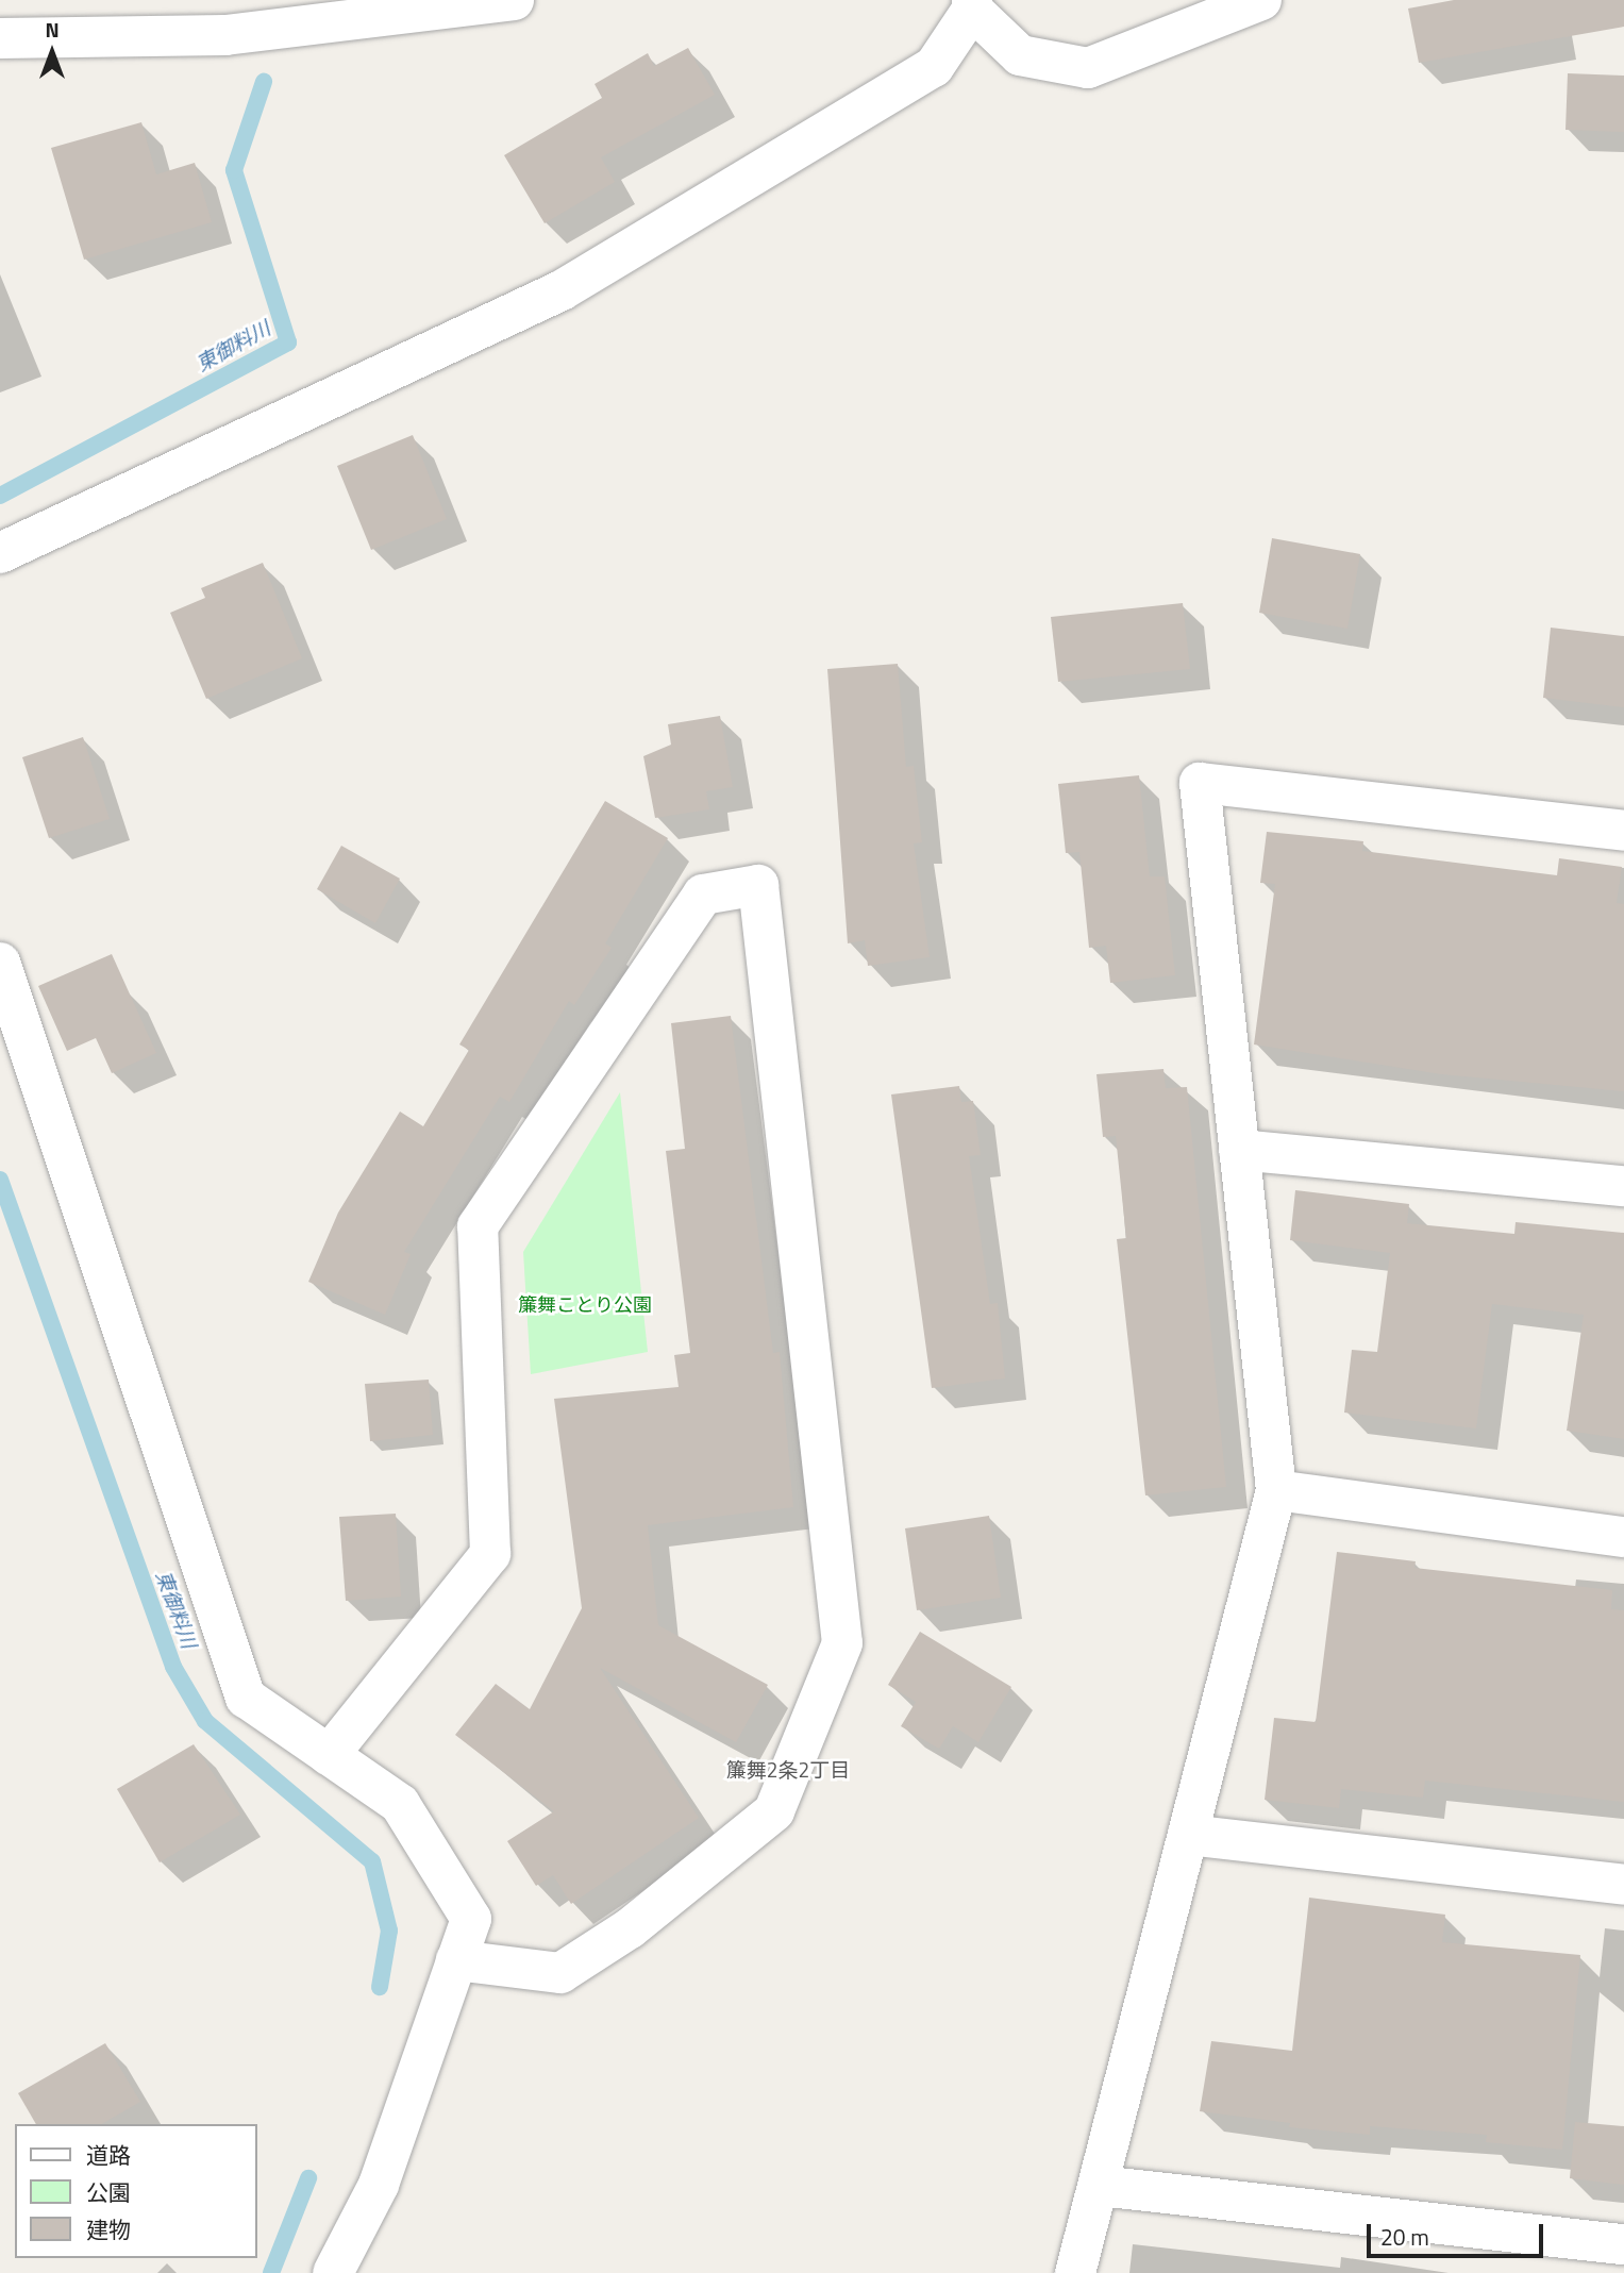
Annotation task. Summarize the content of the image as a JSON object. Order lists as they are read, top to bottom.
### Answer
{
  "districts": ["簾舞2条2丁目"],
  "water": ["東御料川"],
  "parks": ["簾舞ことり公園"],
  "legend": ["道路", "公園", "建物"],
  "scale_bar": "20 m",
  "north": "top"
}
